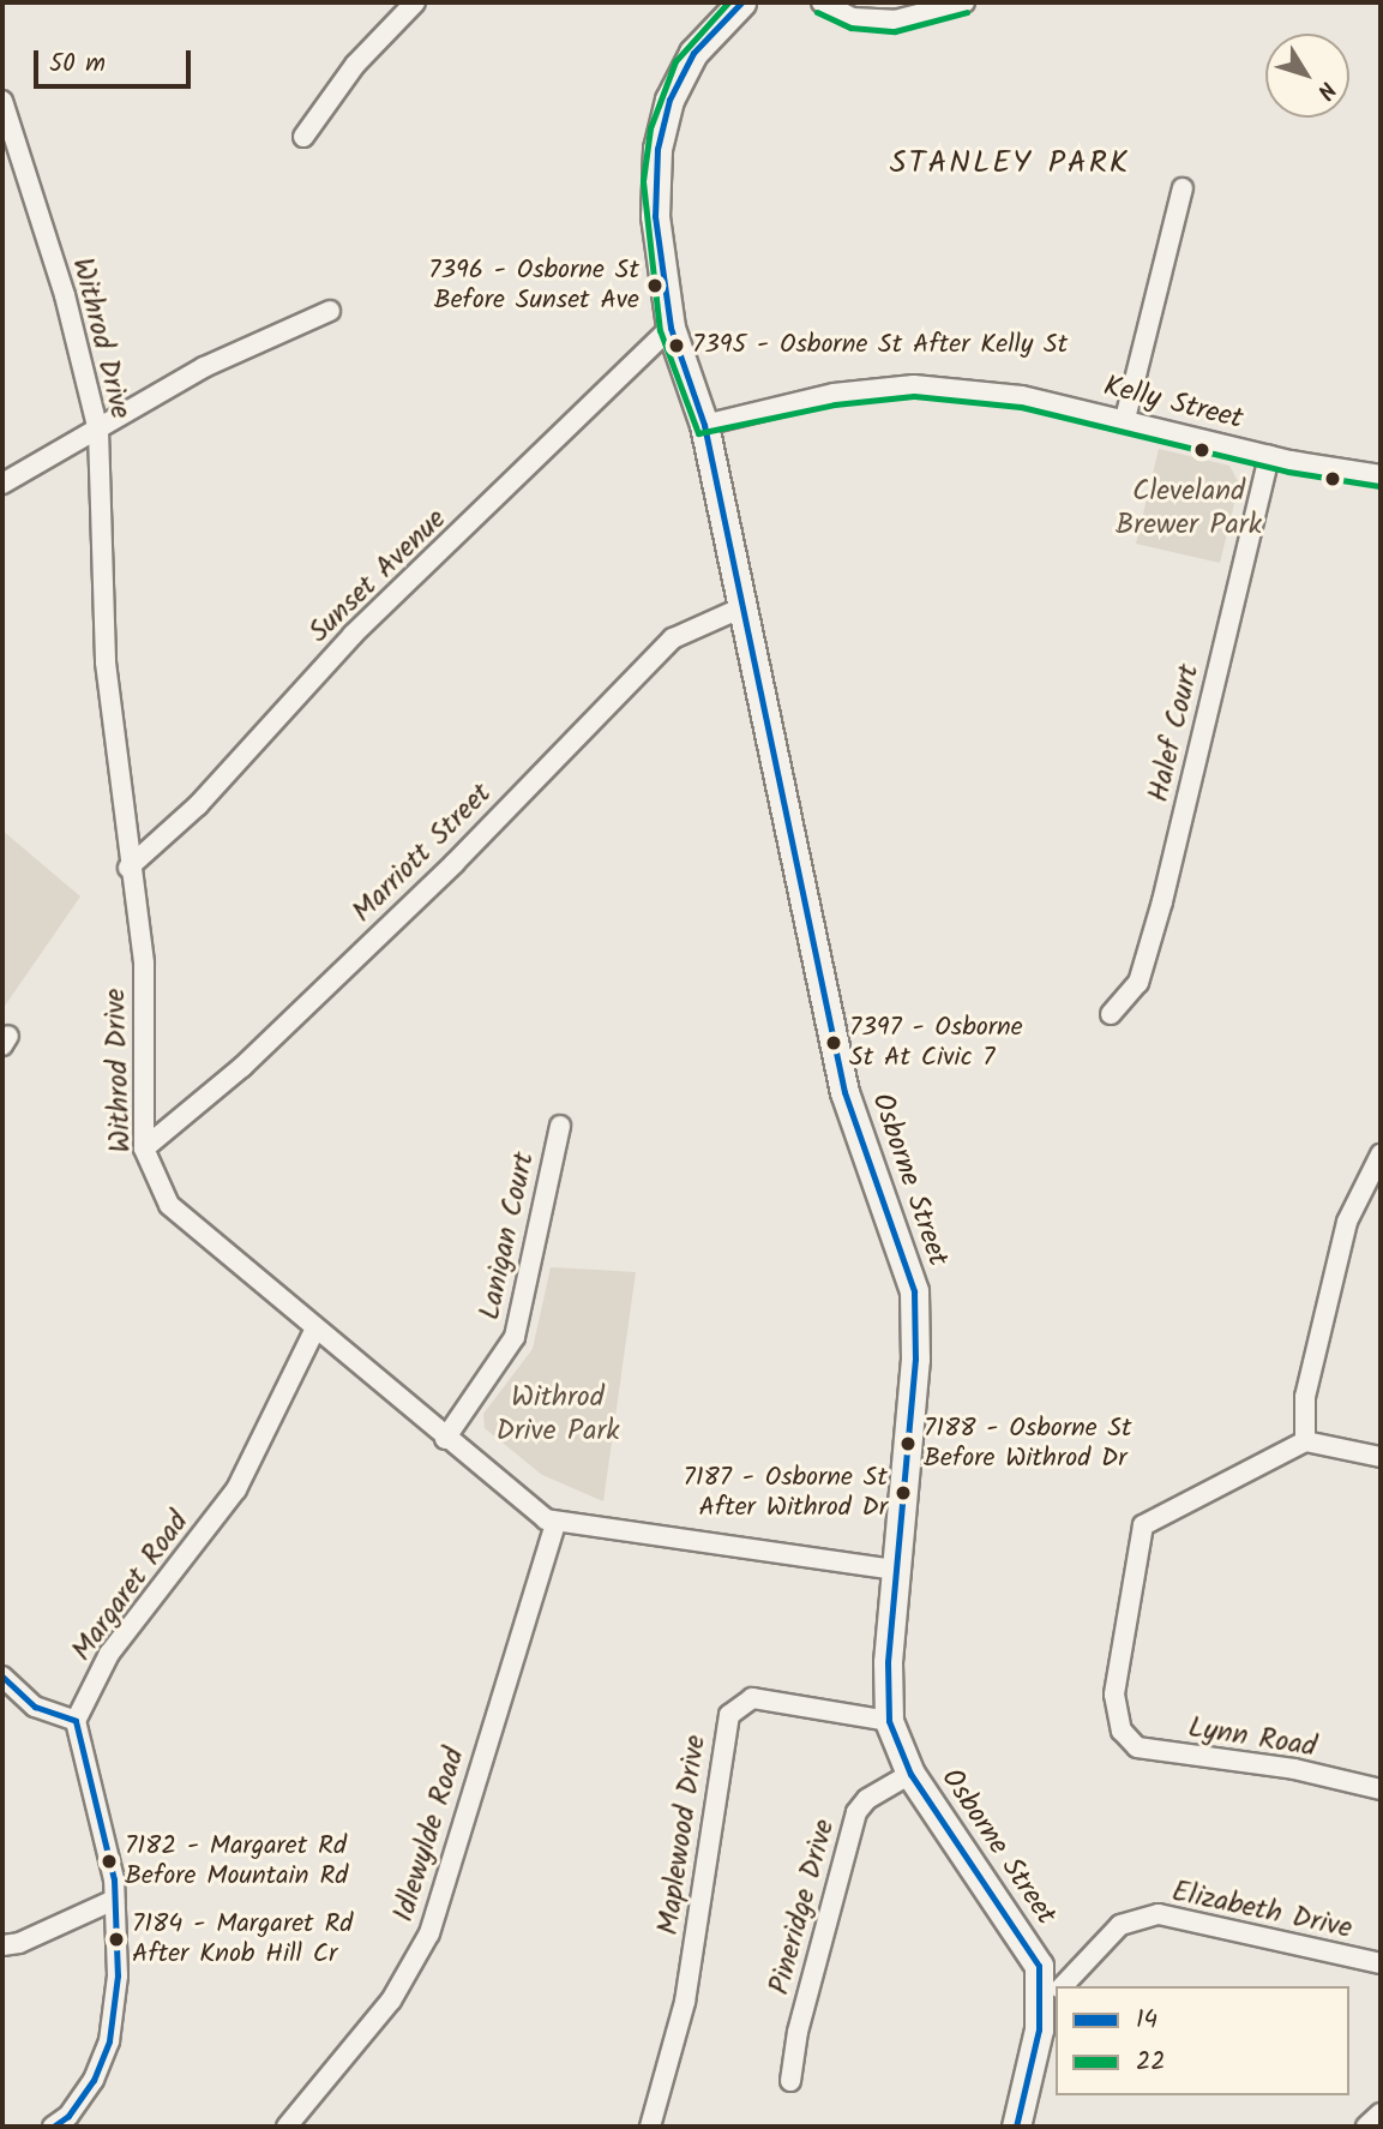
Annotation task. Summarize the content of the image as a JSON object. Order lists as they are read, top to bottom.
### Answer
{
  "streets": {
    "street": [
      "Withrod Drive",
      "Kelly Street",
      "Sunset Avenue",
      "Halef Court",
      "Marriott Street",
      "Osborne Street",
      "Lanigan Court",
      "Margaret Road",
      "Lynn Road",
      "Idlewylde Road",
      "Maplewood Drive",
      "Pineridge Drive",
      "Elizabeth Drive"
    ]
  },
  "crossings": [
    ["Withrod Drive", "Sunset Avenue"],
    ["Withrod Drive", "Marriott Street"],
    ["Withrod Drive", "Osborne Street"],
    ["Withrod Drive", "Lanigan Court"],
    ["Withrod Drive", "Margaret Road"],
    ["Withrod Drive", "Idlewylde Road"],
    ["Kelly Street", "Halef Court"],
    ["Kelly Street", "Osborne Street"],
    ["Sunset Avenue", "Osborne Street"],
    ["Marriott Street", "Osborne Street"],
    ["Osborne Street", "Maplewood Drive"],
    ["Osborne Street", "Pineridge Drive"],
    ["Osborne Street", "Elizabeth Drive"]
  ],
  "districts": ["STANLEY PARK"],
  "parks": ["Cleveland Brewer Park", "Withrod Drive Park"],
  "places": [
    "7396 - Osborne St Before Sunset Ave",
    "7395 - Osborne St After Kelly St",
    "7397 - Osborne St At Civic 7",
    "7188 - Osborne St Before Withrod Dr",
    "7187 - Osborne St After Withrod Dr",
    "7182 - Margaret Rd Before Mountain Rd",
    "7184 - Margaret Rd After Knob Hill Cr"
  ],
  "lines": ["transit line 14", "transit line 22"],
  "legend": ["14", "22"],
  "scale_bar": "50 m",
  "north": "bottom right"
}
